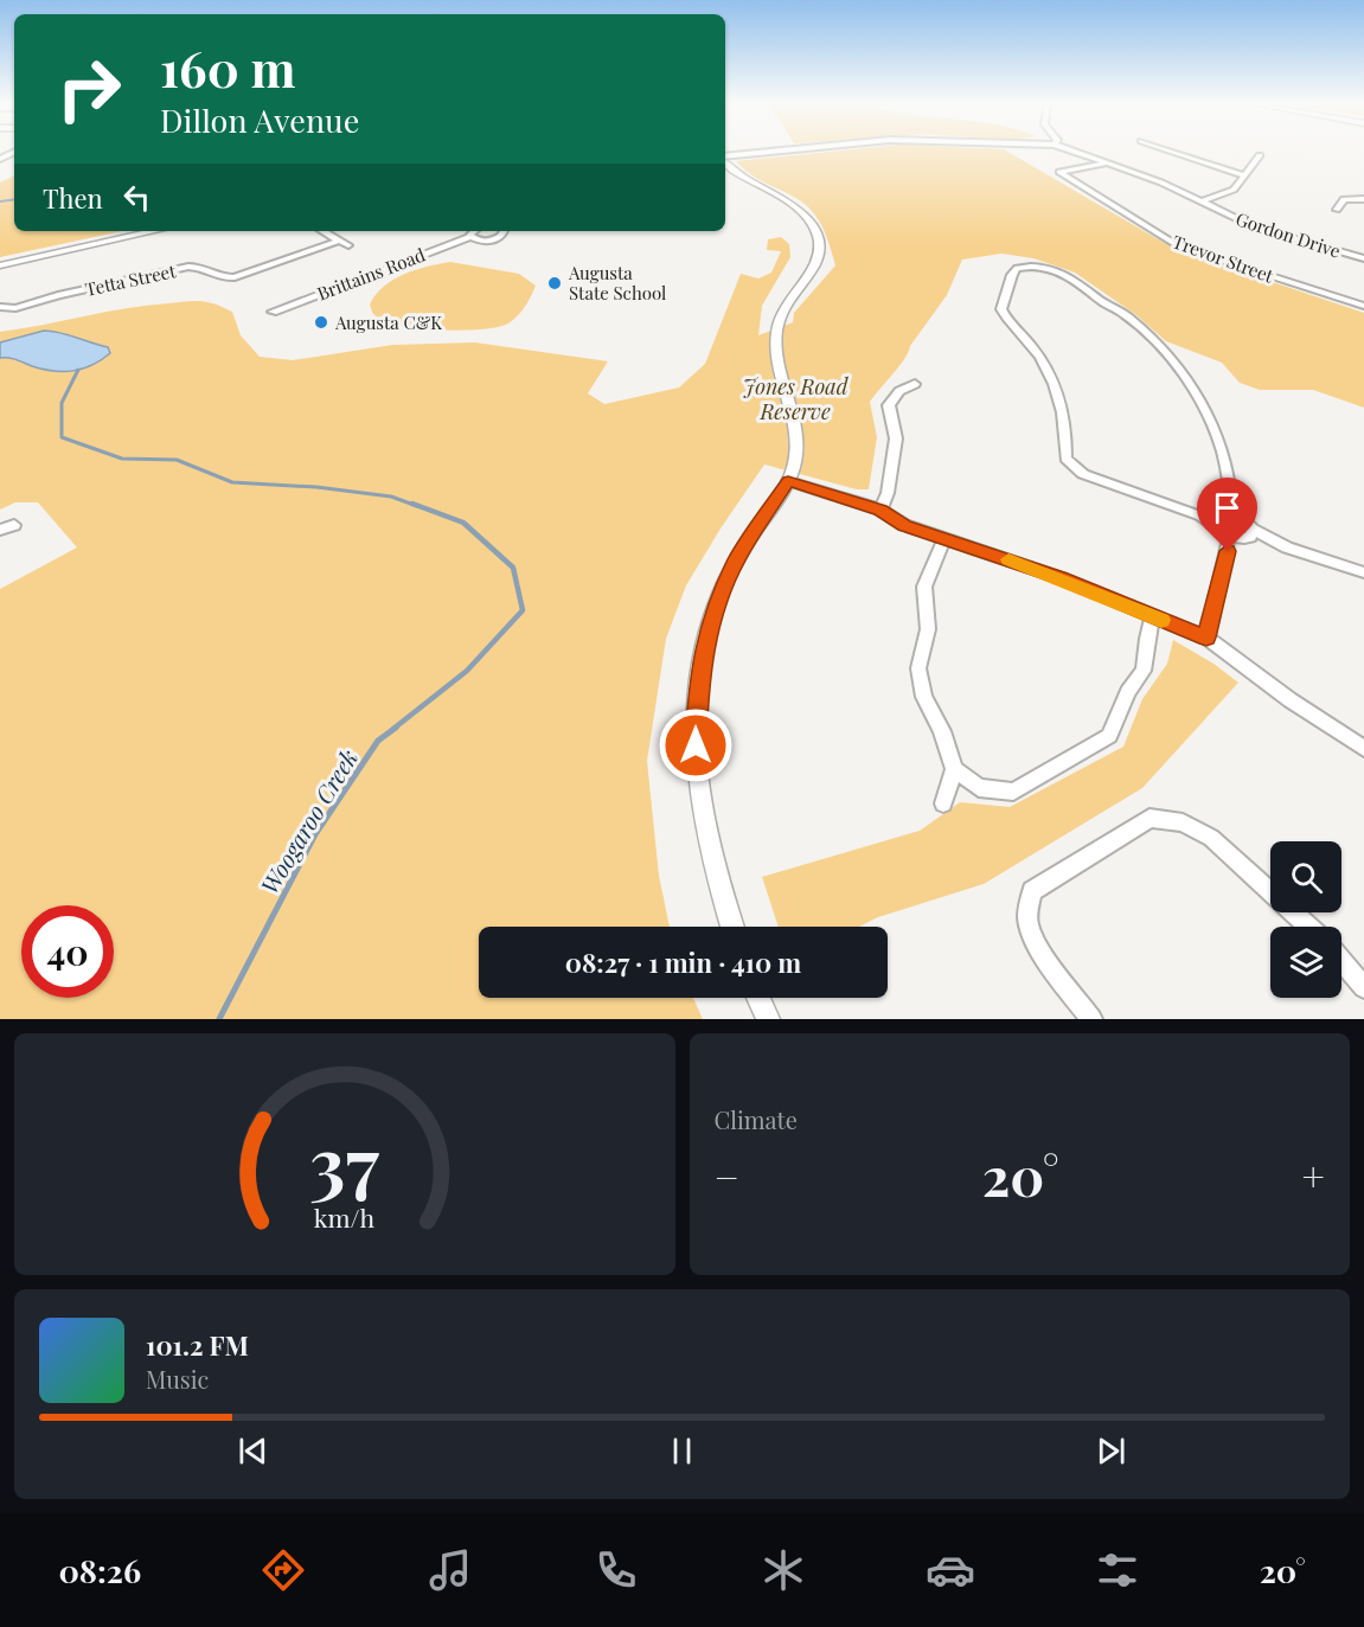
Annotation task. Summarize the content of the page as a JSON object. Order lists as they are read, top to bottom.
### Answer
{
  "streets": {
    "street": [
      "Gordon Drive",
      "Trevor Street",
      "Brittains Road",
      "Tetta Street"
    ]
  },
  "crossings": [
    ["Gordon Drive", "Trevor Street"]
  ],
  "water": ["Woogaroo Creek"],
  "parks": ["Jones Road Reserve"],
  "places": ["Augusta State School", "Augusta C&K"],
  "page": {
    "turn": ["160 m", "Dillon Avenue"],
    "then": "Then",
    "limit": "40",
    "trip": "08:27 · 1 min · 410 m",
    "tile": "Climate",
    "heat": ["−", "20°", "+"],
    "song": ["101.2 FM", "Music"],
    "tabs": ["08:26", "20°"],
    "gauge": ["37", "km/h"]
  }
}
